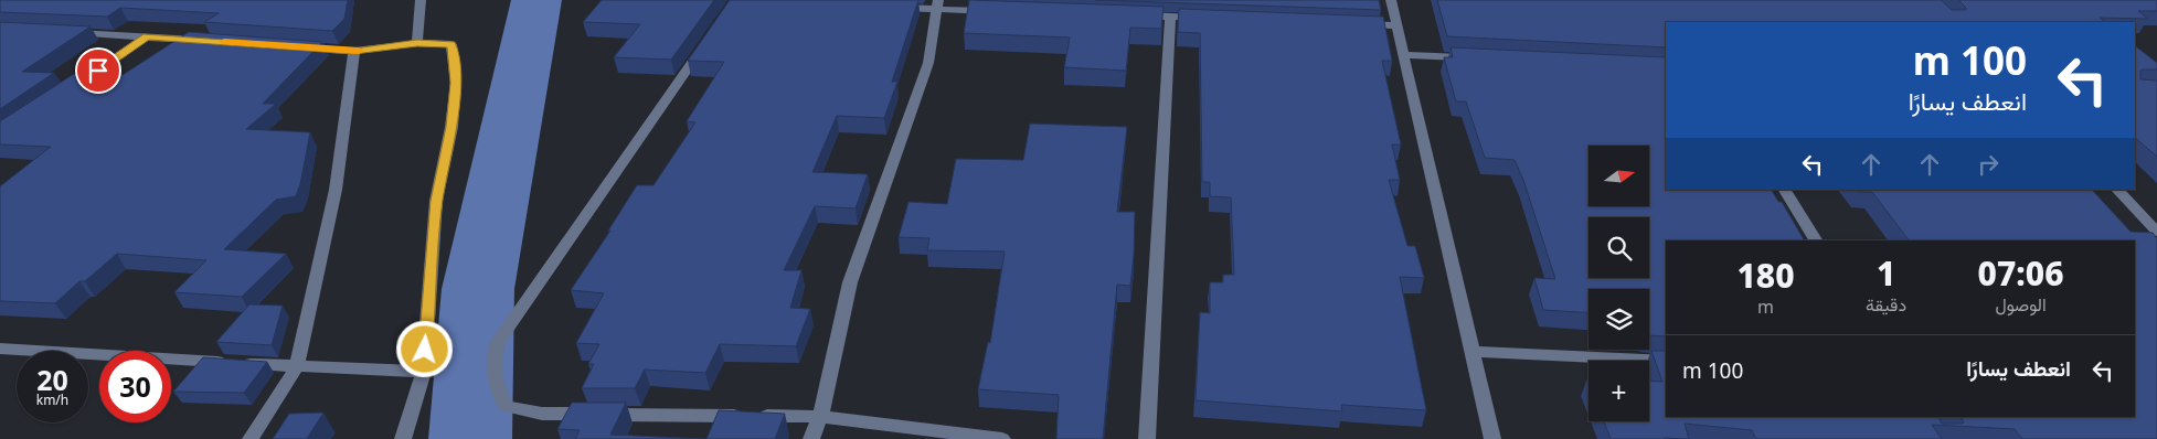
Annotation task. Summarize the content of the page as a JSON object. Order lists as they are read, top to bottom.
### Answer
{
  "north": "right",
  "page": {
    "turn": ["100 m", "انعطف يسارًا"],
    "map_buttons": "+",
    "eta": [
      "07:06",
      "الوصول",
      "1",
      "دقيقة",
      "180",
      "m"
    ],
    "list": [
      {
        "name": "انعطف يسارًا",
        "value": "100 m"
      }
    ],
    "speed": "20 km/h",
    "limit": "30"
  }
}
